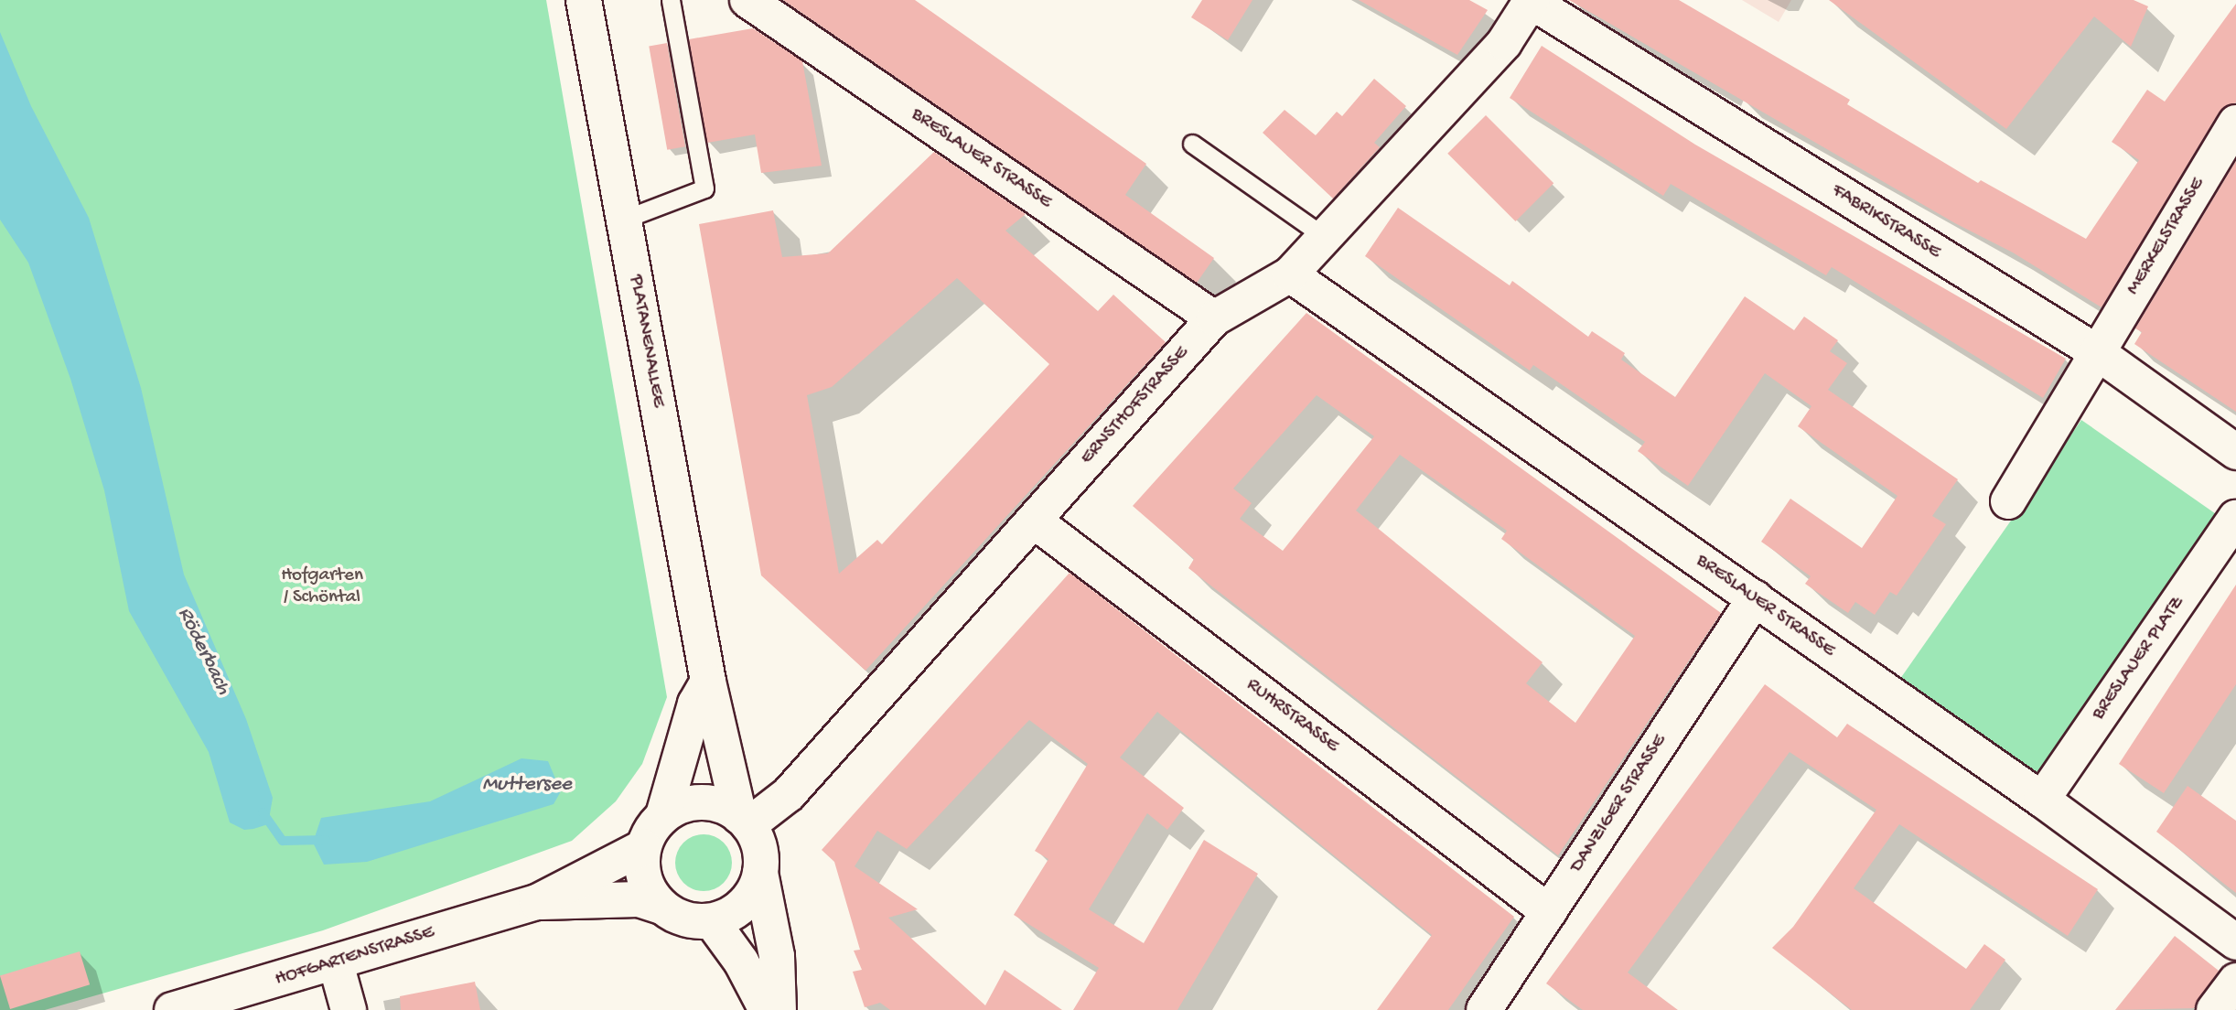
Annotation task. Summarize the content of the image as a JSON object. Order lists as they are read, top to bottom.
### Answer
{
  "streets": {
    "street": [
      "BRESLAUER STRASSE",
      "FABRIKSTRASSE",
      "MERKELSTRASSE",
      "PLATANENALLEE",
      "ERNSTHOFSTRASSE",
      "BRESLAUER PLATZ",
      "RUHRSTRASSE",
      "DANZIGER STRASSE",
      "HOFGARTENSTRASSE"
    ]
  },
  "crossings": [
    ["BRESLAUER STRASSE", "ERNSTHOFSTRASSE"],
    ["BRESLAUER STRASSE", "BRESLAUER PLATZ"],
    ["BRESLAUER STRASSE", "DANZIGER STRASSE"],
    ["FABRIKSTRASSE", "MERKELSTRASSE"],
    ["FABRIKSTRASSE", "ERNSTHOFSTRASSE"],
    ["PLATANENALLEE", "ERNSTHOFSTRASSE"],
    ["PLATANENALLEE", "HOFGARTENSTRASSE"],
    ["ERNSTHOFSTRASSE", "RUHRSTRASSE"],
    ["ERNSTHOFSTRASSE", "HOFGARTENSTRASSE"],
    ["RUHRSTRASSE", "DANZIGER STRASSE"]
  ],
  "water": ["Röderbach", "Muttersee"],
  "parks": ["Hofgarten / Schöntal"]
}
